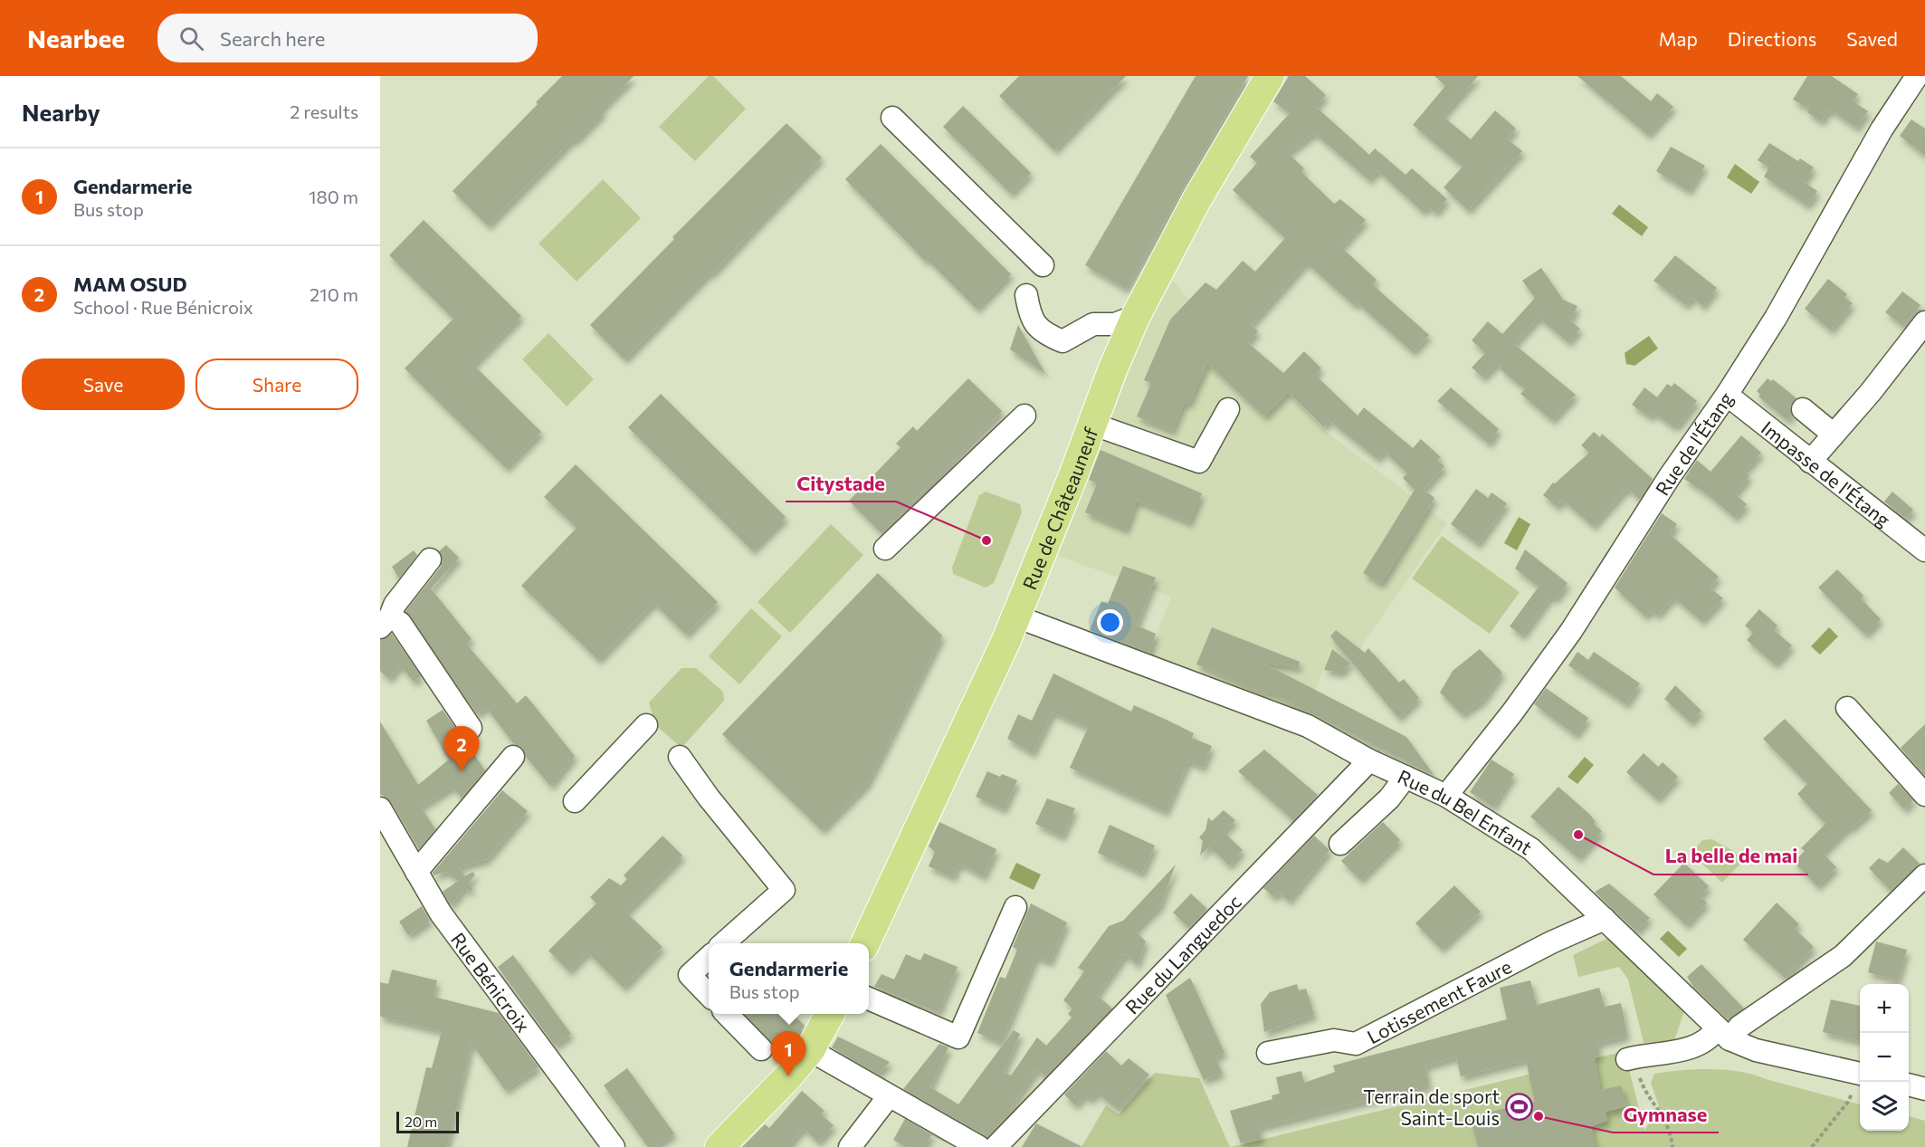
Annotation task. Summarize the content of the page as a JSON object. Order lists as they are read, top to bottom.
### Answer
{
  "streets": {
    "main road": ["Rue de Châteauneuf"],
    "street": [
      "Rue de l'Étang",
      "Impasse de l'Étang",
      "Rue du Bel Enfant",
      "Rue du Languedoc",
      "Rue Bénicroix",
      "Lotissement Faure"
    ]
  },
  "crossings": [
    ["Rue de l'Étang", "Impasse de l'Étang"],
    ["Rue de l'Étang", "Rue du Bel Enfant"],
    ["Rue de Châteauneuf", "Rue du Bel Enfant"],
    ["Rue du Bel Enfant", "Rue du Languedoc"],
    ["Rue du Bel Enfant", "Lotissement Faure"]
  ],
  "places": {
    "other": ["Citystade", "La belle de mai", "Gymnase"],
    "sports": ["Terrain de sport Saint-Louis"]
  },
  "scale_bar": "20 m",
  "page": {
    "header": "Nearbee",
    "search": "Search here",
    "nav": ["Map", "Directions", "Saved"],
    "heading": ["Nearby", "2 results"],
    "list": [
      {
        "mark": "1",
        "name": "Gendarmerie",
        "note": "Bus stop",
        "value": "180 m"
      },
      {
        "mark": "2",
        "name": "MAM OSUD",
        "note": "School · Rue Bénicroix",
        "value": "210 m"
      }
    ],
    "buttons": ["Save", "Share"],
    "pins": ["2", "1"],
    "popup": ["Gendarmerie", "Bus stop"],
    "map_buttons": ["+", "−"],
    "scale": "20 m"
  }
}
